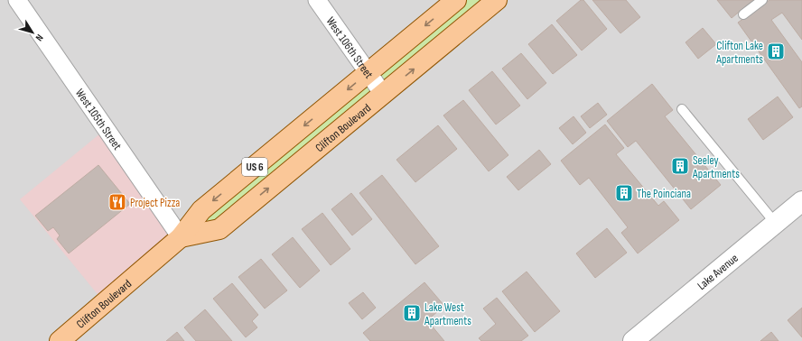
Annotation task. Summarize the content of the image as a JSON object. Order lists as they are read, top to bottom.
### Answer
{
  "streets": {
    "main road": ["Clifton Boulevard", "US 6"],
    "street": ["West 106th Street", "West 105th Street", "Lake Avenue"]
  },
  "crossings": [
    ["West 106th Street", "Clifton Boulevard"],
    ["West 105th Street", "Clifton Boulevard"]
  ],
  "places": {
    "building": [
      "Clifton Lake Apartments",
      "Seeley Apartments",
      "The Poinciana",
      "Lake West Apartments"
    ],
    "restaurant": ["Project Pizza"]
  },
  "north": "bottom right"
}
